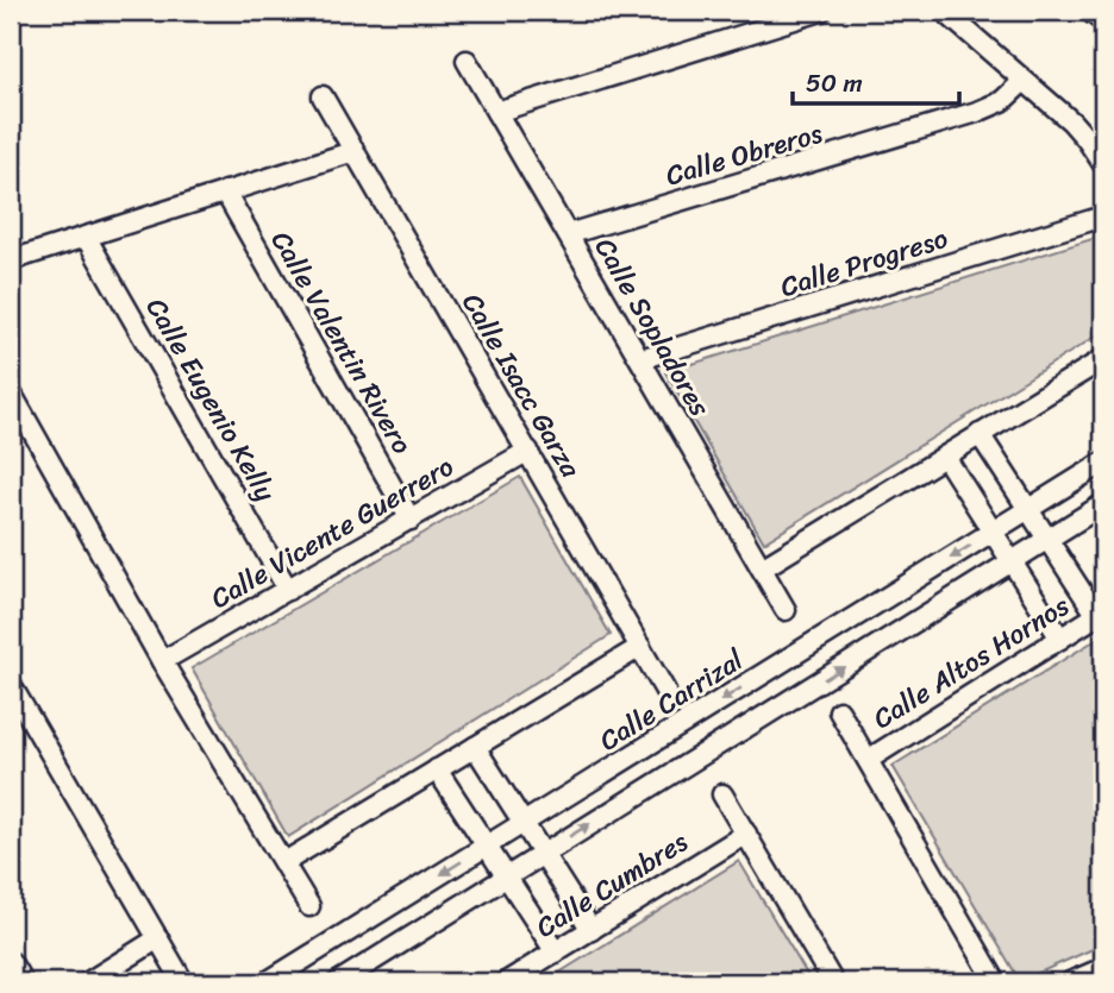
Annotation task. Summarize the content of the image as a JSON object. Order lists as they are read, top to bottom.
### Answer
{
  "streets": {
    "street": [
      "Calle Obreros",
      "Calle Progreso",
      "Calle Sopladores",
      "Calle Valentin Rivero",
      "Calle Isacc Garza",
      "Calle Eugenio Kelly",
      "Calle Vicente Guerrero",
      "Calle Altos Hornos",
      "Calle Carrizal",
      "Calle Cumbres"
    ]
  },
  "crossings": [
    ["Calle Obreros", "Calle Sopladores"],
    ["Calle Progreso", "Calle Sopladores"],
    ["Calle Valentin Rivero", "Calle Vicente Guerrero"],
    ["Calle Isacc Garza", "Calle Vicente Guerrero"],
    ["Calle Eugenio Kelly", "Calle Vicente Guerrero"]
  ],
  "scale_bar": "50 m"
}
